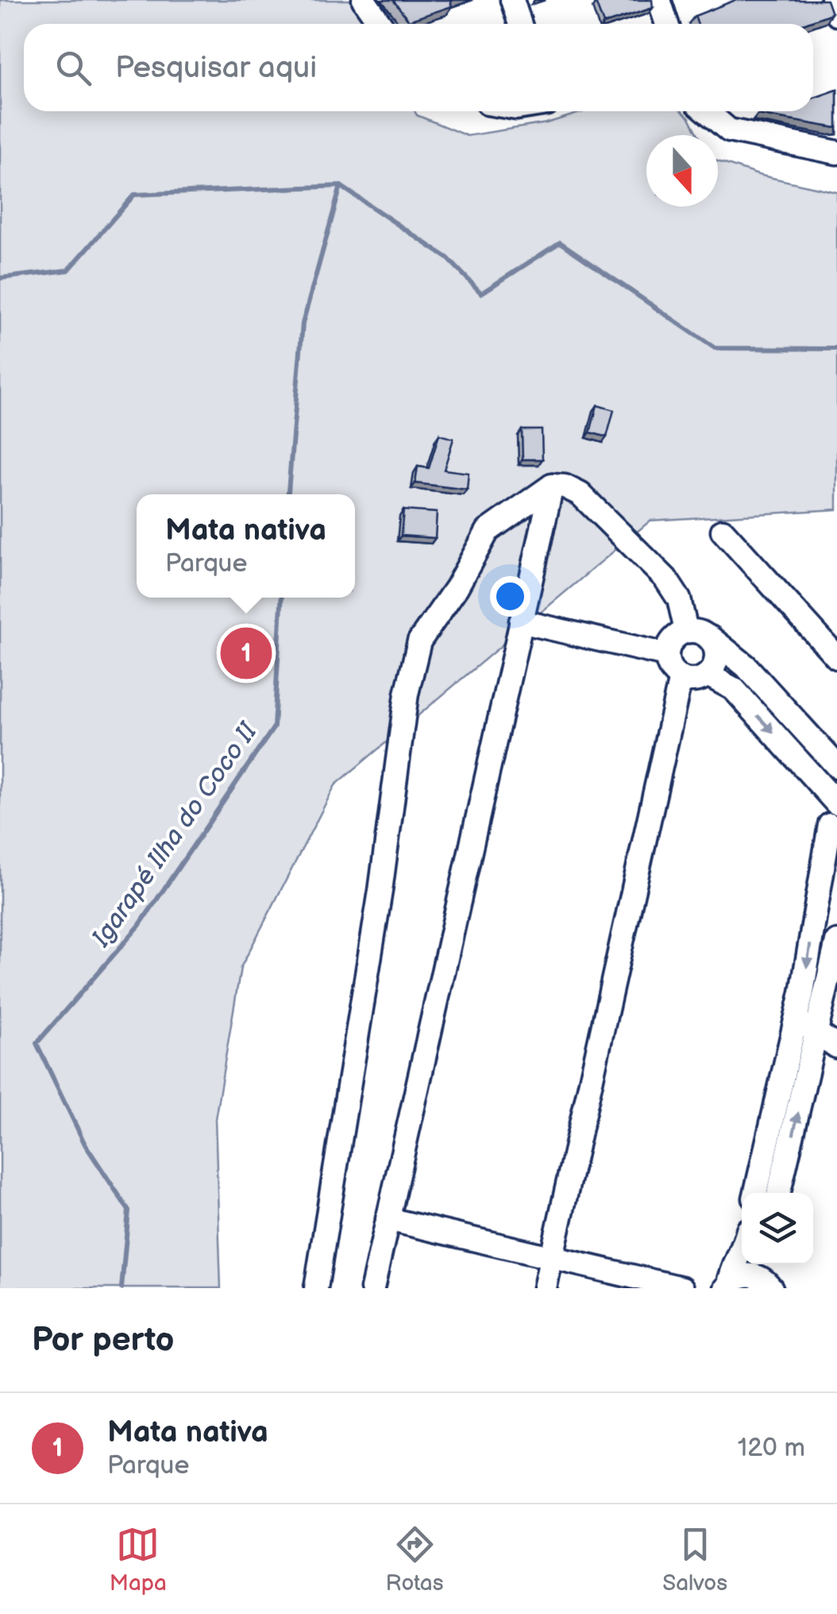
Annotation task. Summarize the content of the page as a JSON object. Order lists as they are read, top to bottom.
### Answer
{
  "water": ["Igarapé Ilha do Coco II"],
  "north": "bottom",
  "page": {
    "search": "Pesquisar aqui",
    "popup": ["Mata nativa", "Parque"],
    "pins": "1",
    "heading": "Por perto",
    "list": [
      {
        "mark": "1",
        "name": "Mata nativa",
        "note": "Parque",
        "value": "120 m"
      }
    ],
    "nav": ["Mapa", "Rotas", "Salvos"]
  }
}
